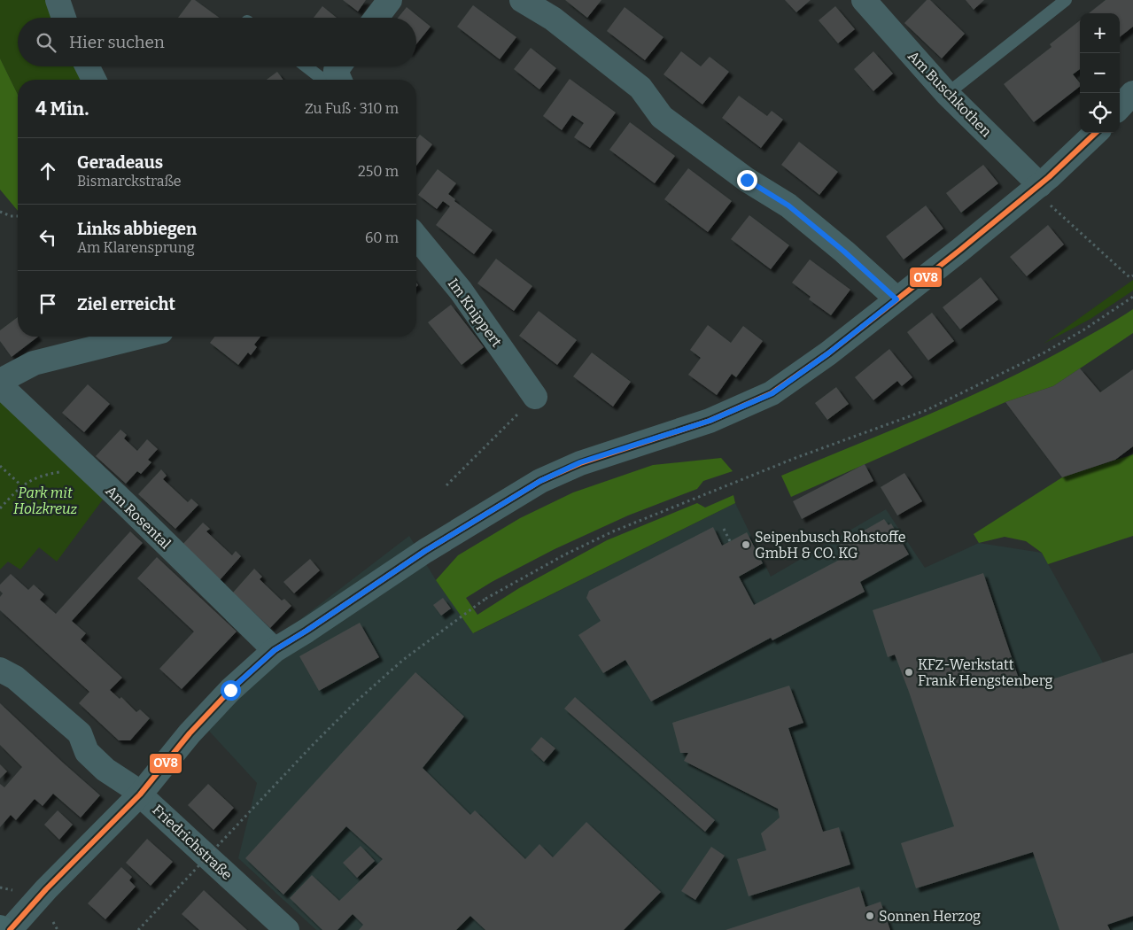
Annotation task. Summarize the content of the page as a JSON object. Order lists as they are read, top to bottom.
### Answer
{
  "streets": {
    "street": [
      "Am Buschkothen",
      "Im Knippert",
      "Am Rosental",
      "Friedrichstraße"
    ]
  },
  "parks": ["Park mit Holzkreuz"],
  "places": ["Seipenbusch Rohstoffe GmbH & CO. KG", "KFZ-Werkstatt Frank Hengstenberg", "Sonnen Herzog"],
  "lines": ["transit line OV8"],
  "page": {
    "map_buttons": ["+", "−"],
    "search": "Hier suchen",
    "heading": ["4 Min.", "Zu Fuß · 310 m"],
    "list": [
      ["Geradeaus", "Bismarckstraße", "250 m"],
      ["Links abbiegen", "Am Klarensprung", "60 m"],
      "Ziel erreicht"
    ]
  }
}
